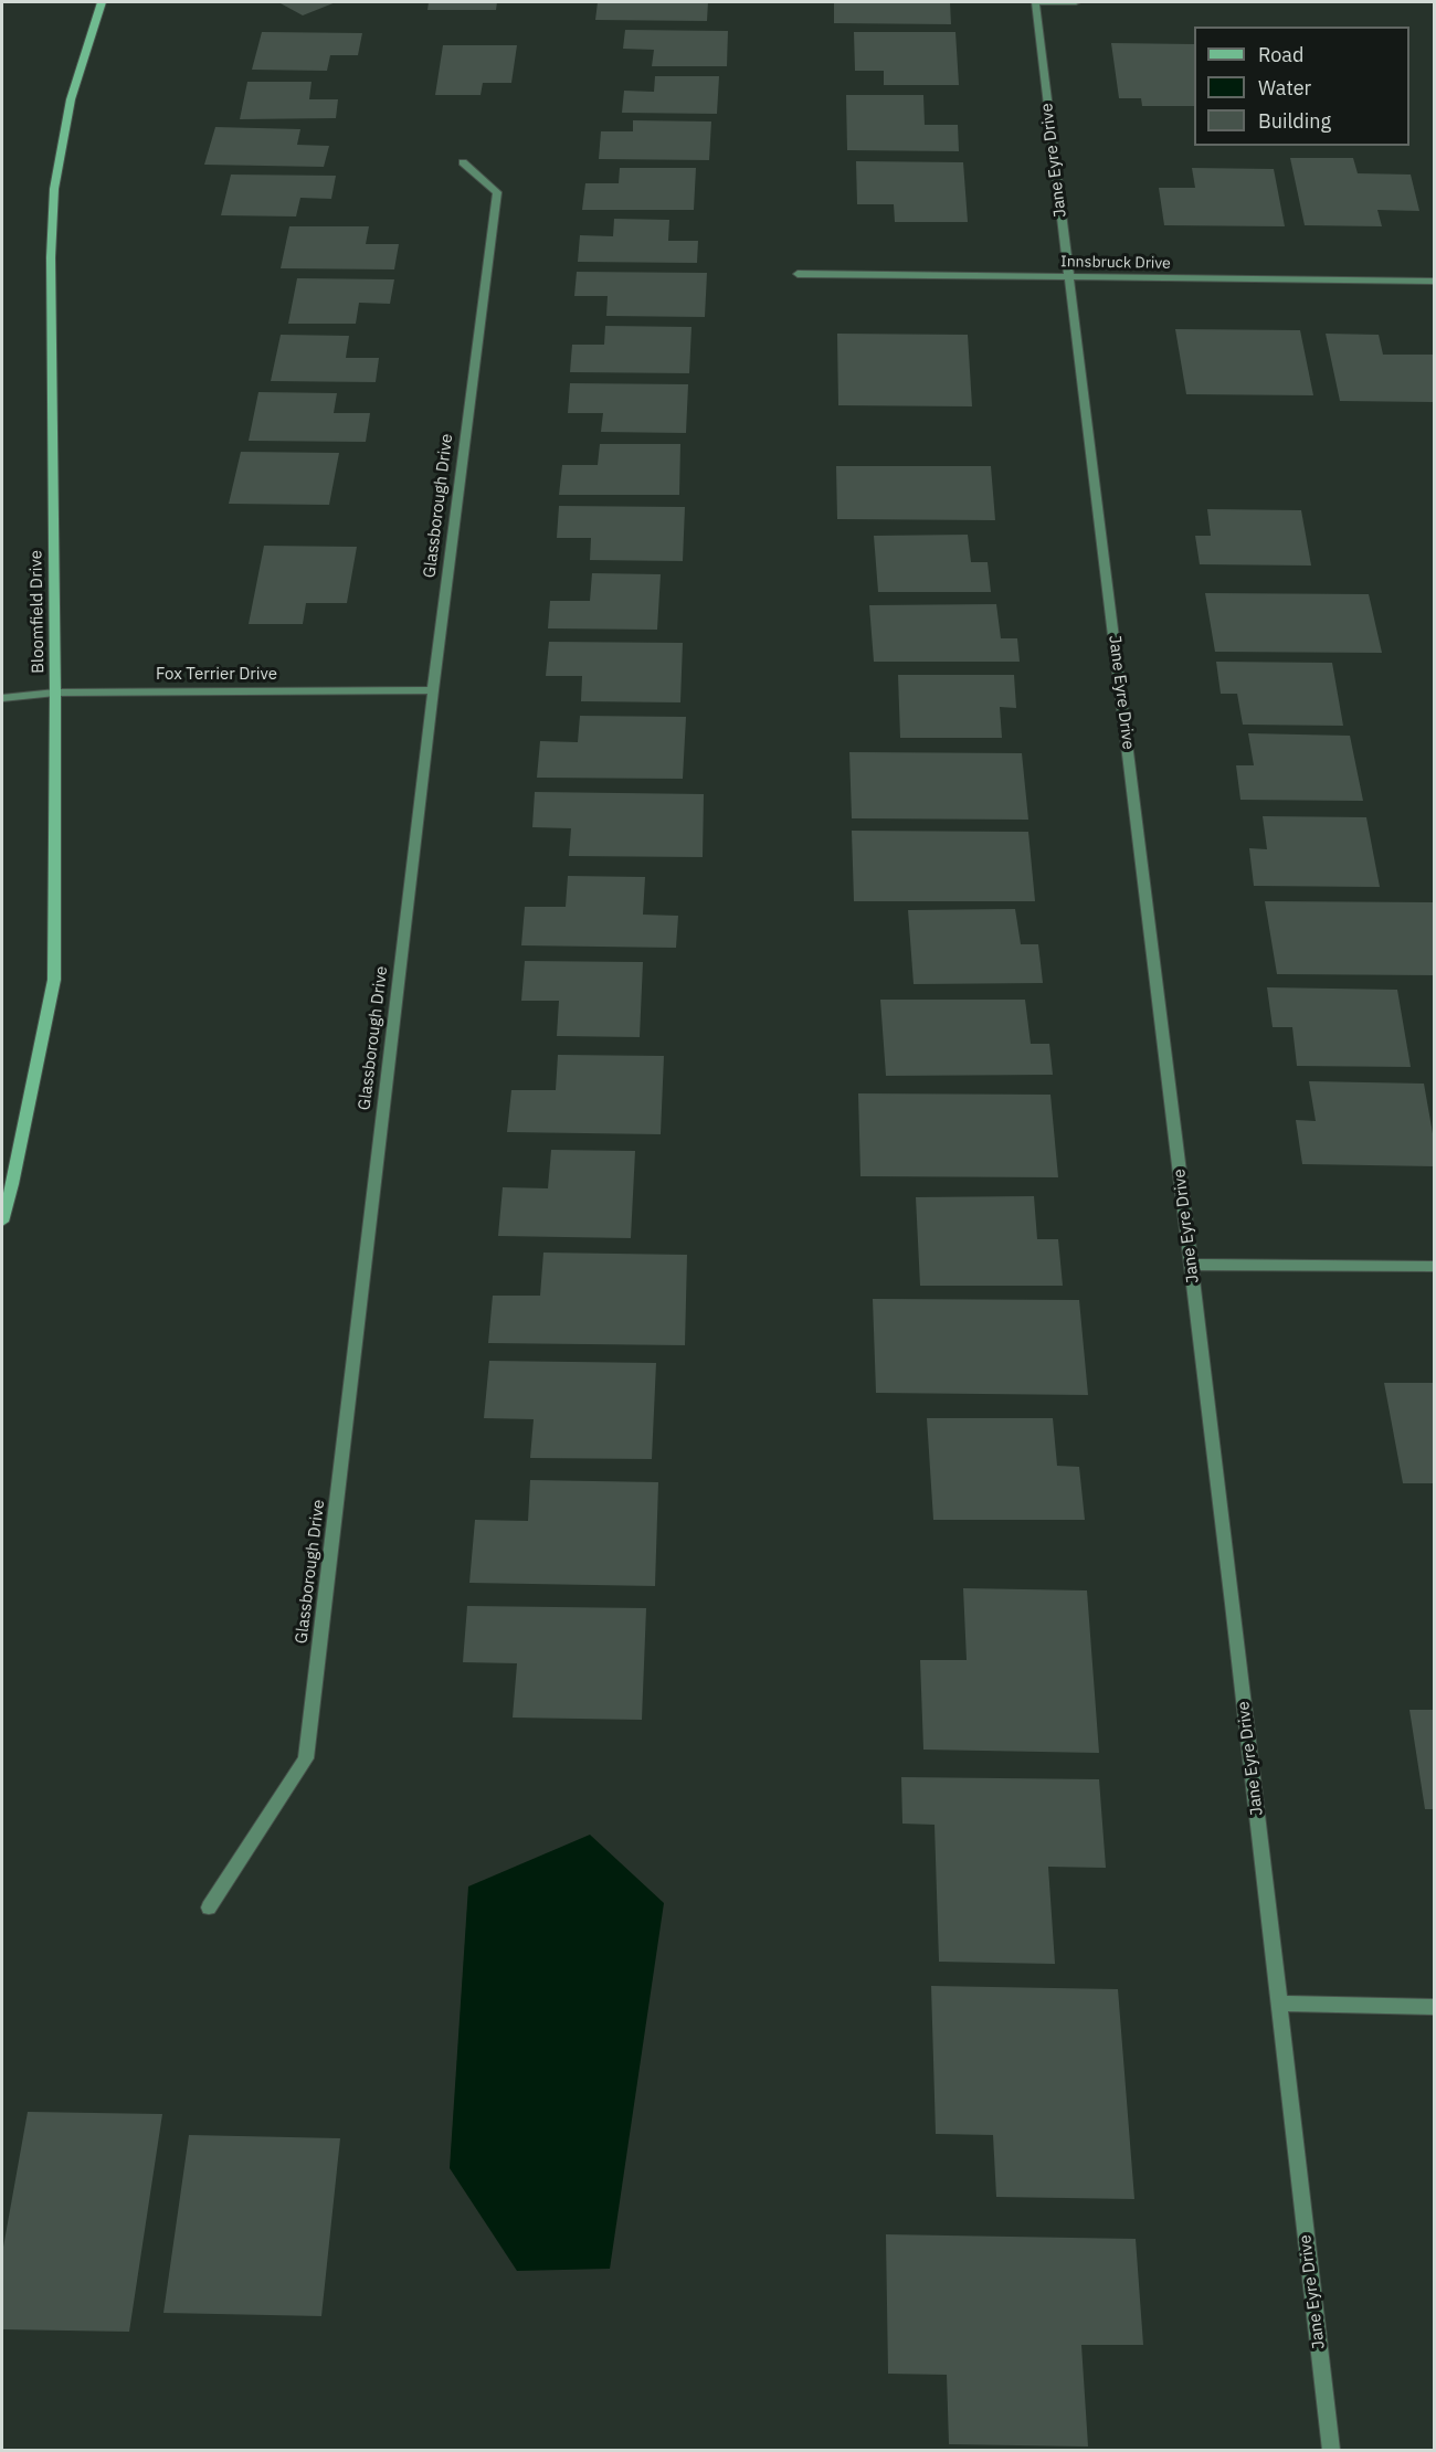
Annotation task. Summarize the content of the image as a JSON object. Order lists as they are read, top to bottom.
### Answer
{
  "streets": {
    "street": [
      "Jane Eyre Drive",
      "Innsbruck Drive",
      "Glassborough Drive",
      "Bloomfield Drive",
      "Fox Terrier Drive"
    ]
  },
  "crossings": [
    ["Jane Eyre Drive", "Innsbruck Drive"],
    ["Glassborough Drive", "Fox Terrier Drive"],
    ["Bloomfield Drive", "Fox Terrier Drive"]
  ],
  "legend": ["Road", "Water", "Building"]
}
